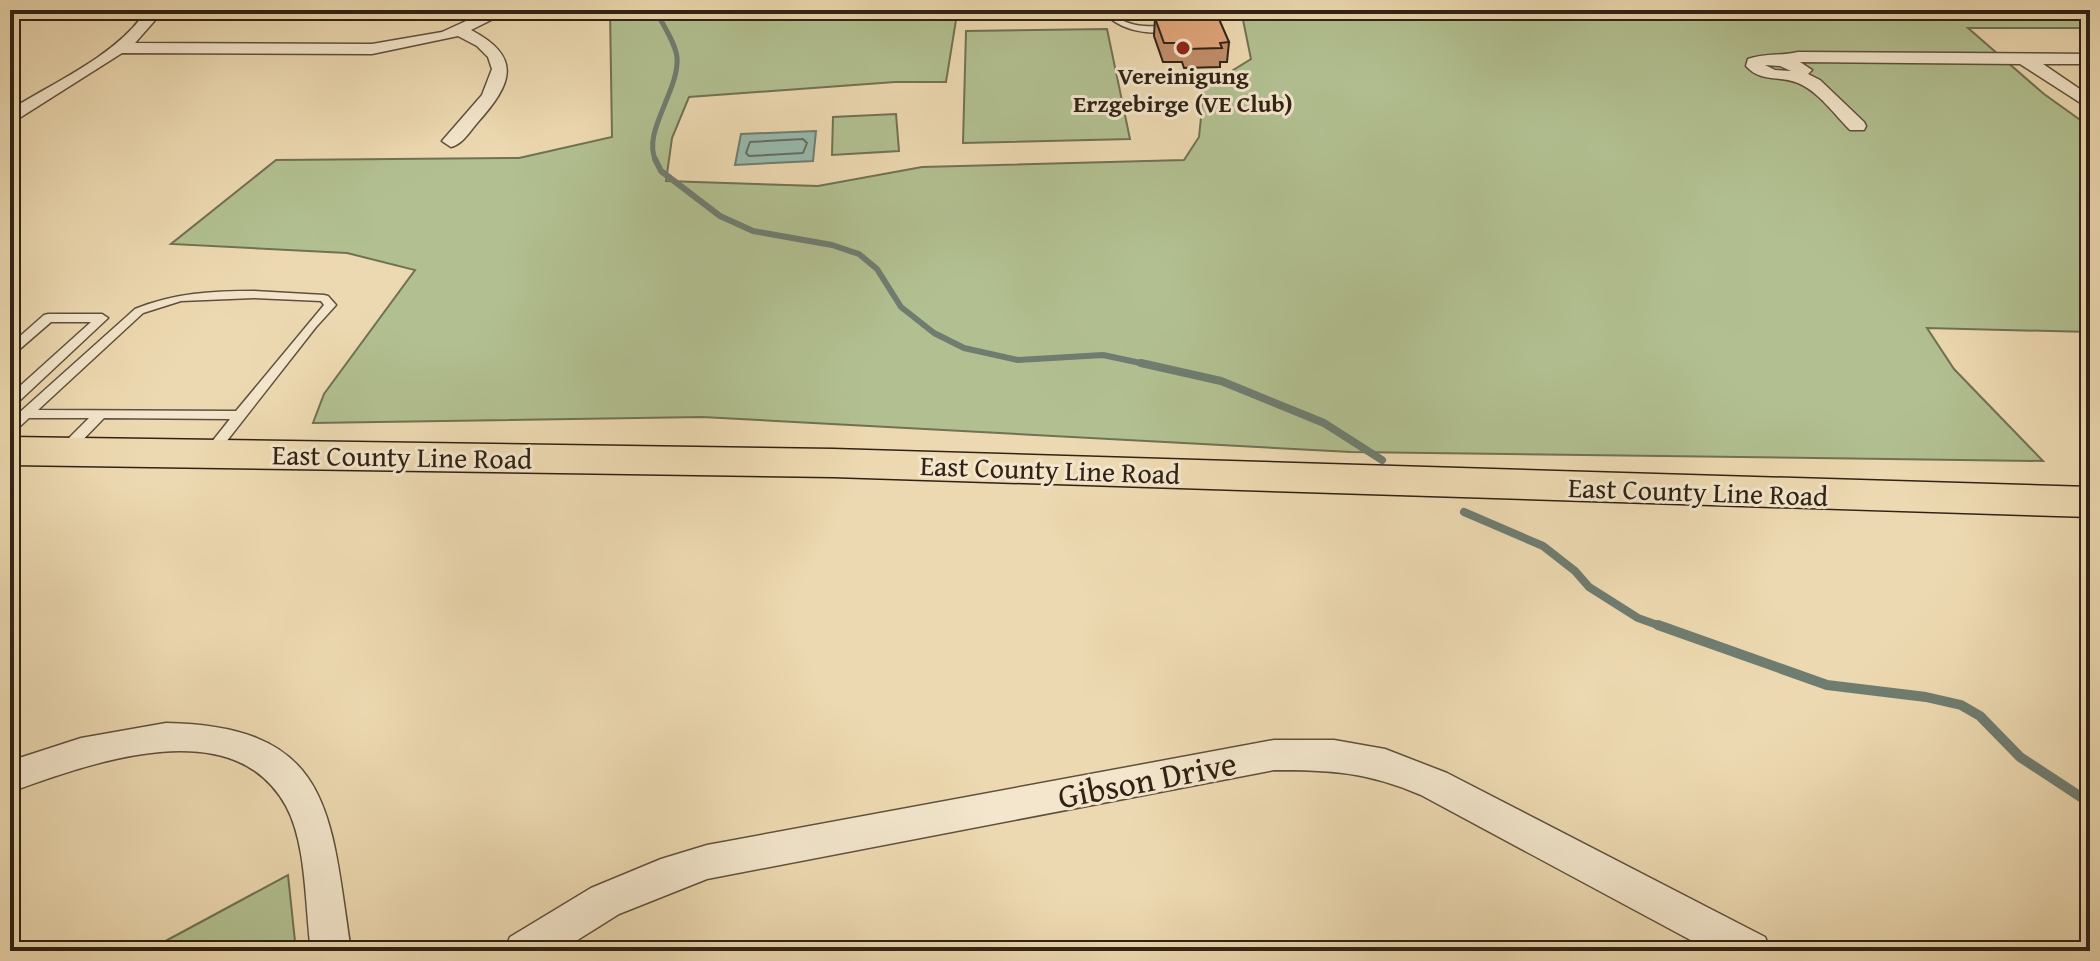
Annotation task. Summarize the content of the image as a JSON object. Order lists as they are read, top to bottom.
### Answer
{
  "streets": {
    "main road": ["East County Line Road"],
    "street": ["Gibson Drive"]
  },
  "places": ["Vereinigung Erzgebirge (VE Club)"]
}
